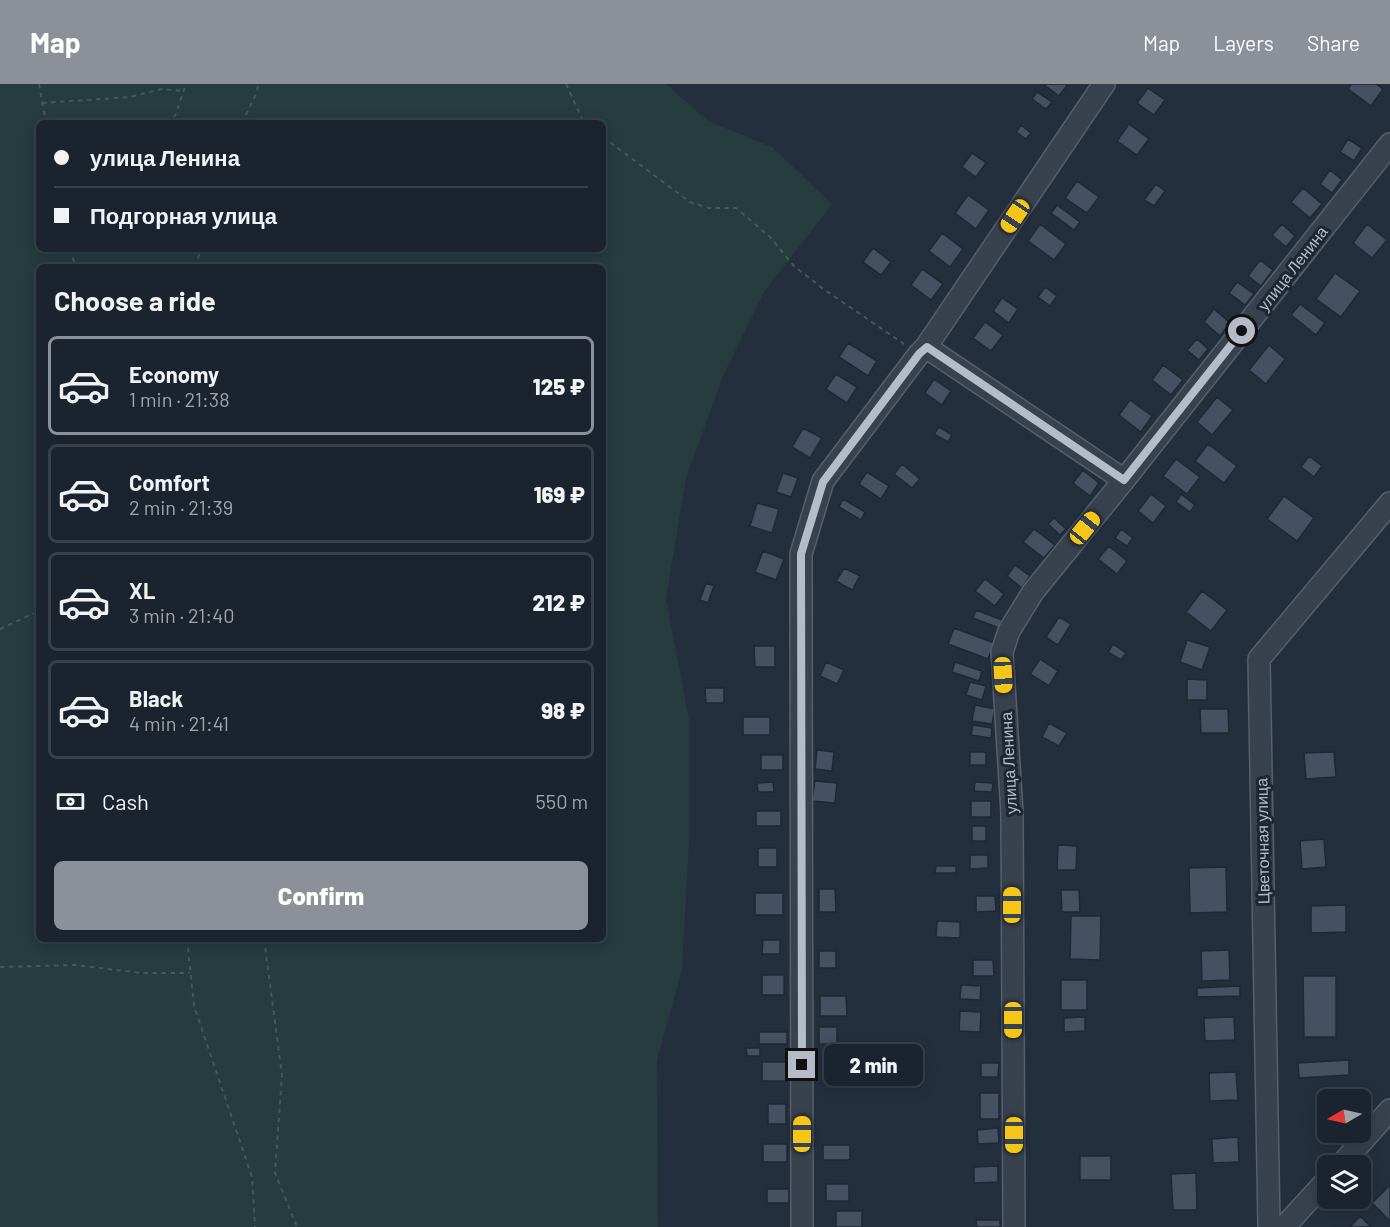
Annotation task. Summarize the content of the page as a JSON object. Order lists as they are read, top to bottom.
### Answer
{
  "streets": {
    "street": ["улица Ленина", "Цветочная улица"]
  },
  "north": "left",
  "page": {
    "header": "Map",
    "nav": ["Map", "Layers", "Share"],
    "banner": ["улица Ленина", "Подгорная улица"],
    "heading": "Choose a ride",
    "list": [
      {
        "name": "Economy",
        "note": "1 min · 21:38",
        "value": "125 ₽"
      },
      {
        "name": "Comfort",
        "note": "2 min · 21:39",
        "value": "169 ₽"
      },
      {
        "name": "XL",
        "note": "3 min · 21:40",
        "value": "212 ₽"
      },
      {
        "name": "Black",
        "note": "4 min · 21:41",
        "value": "98 ₽"
      }
    ],
    "pay": ["Cash", "550 m"],
    "buttons": "Confirm",
    "bubble": "2 min"
  }
}
